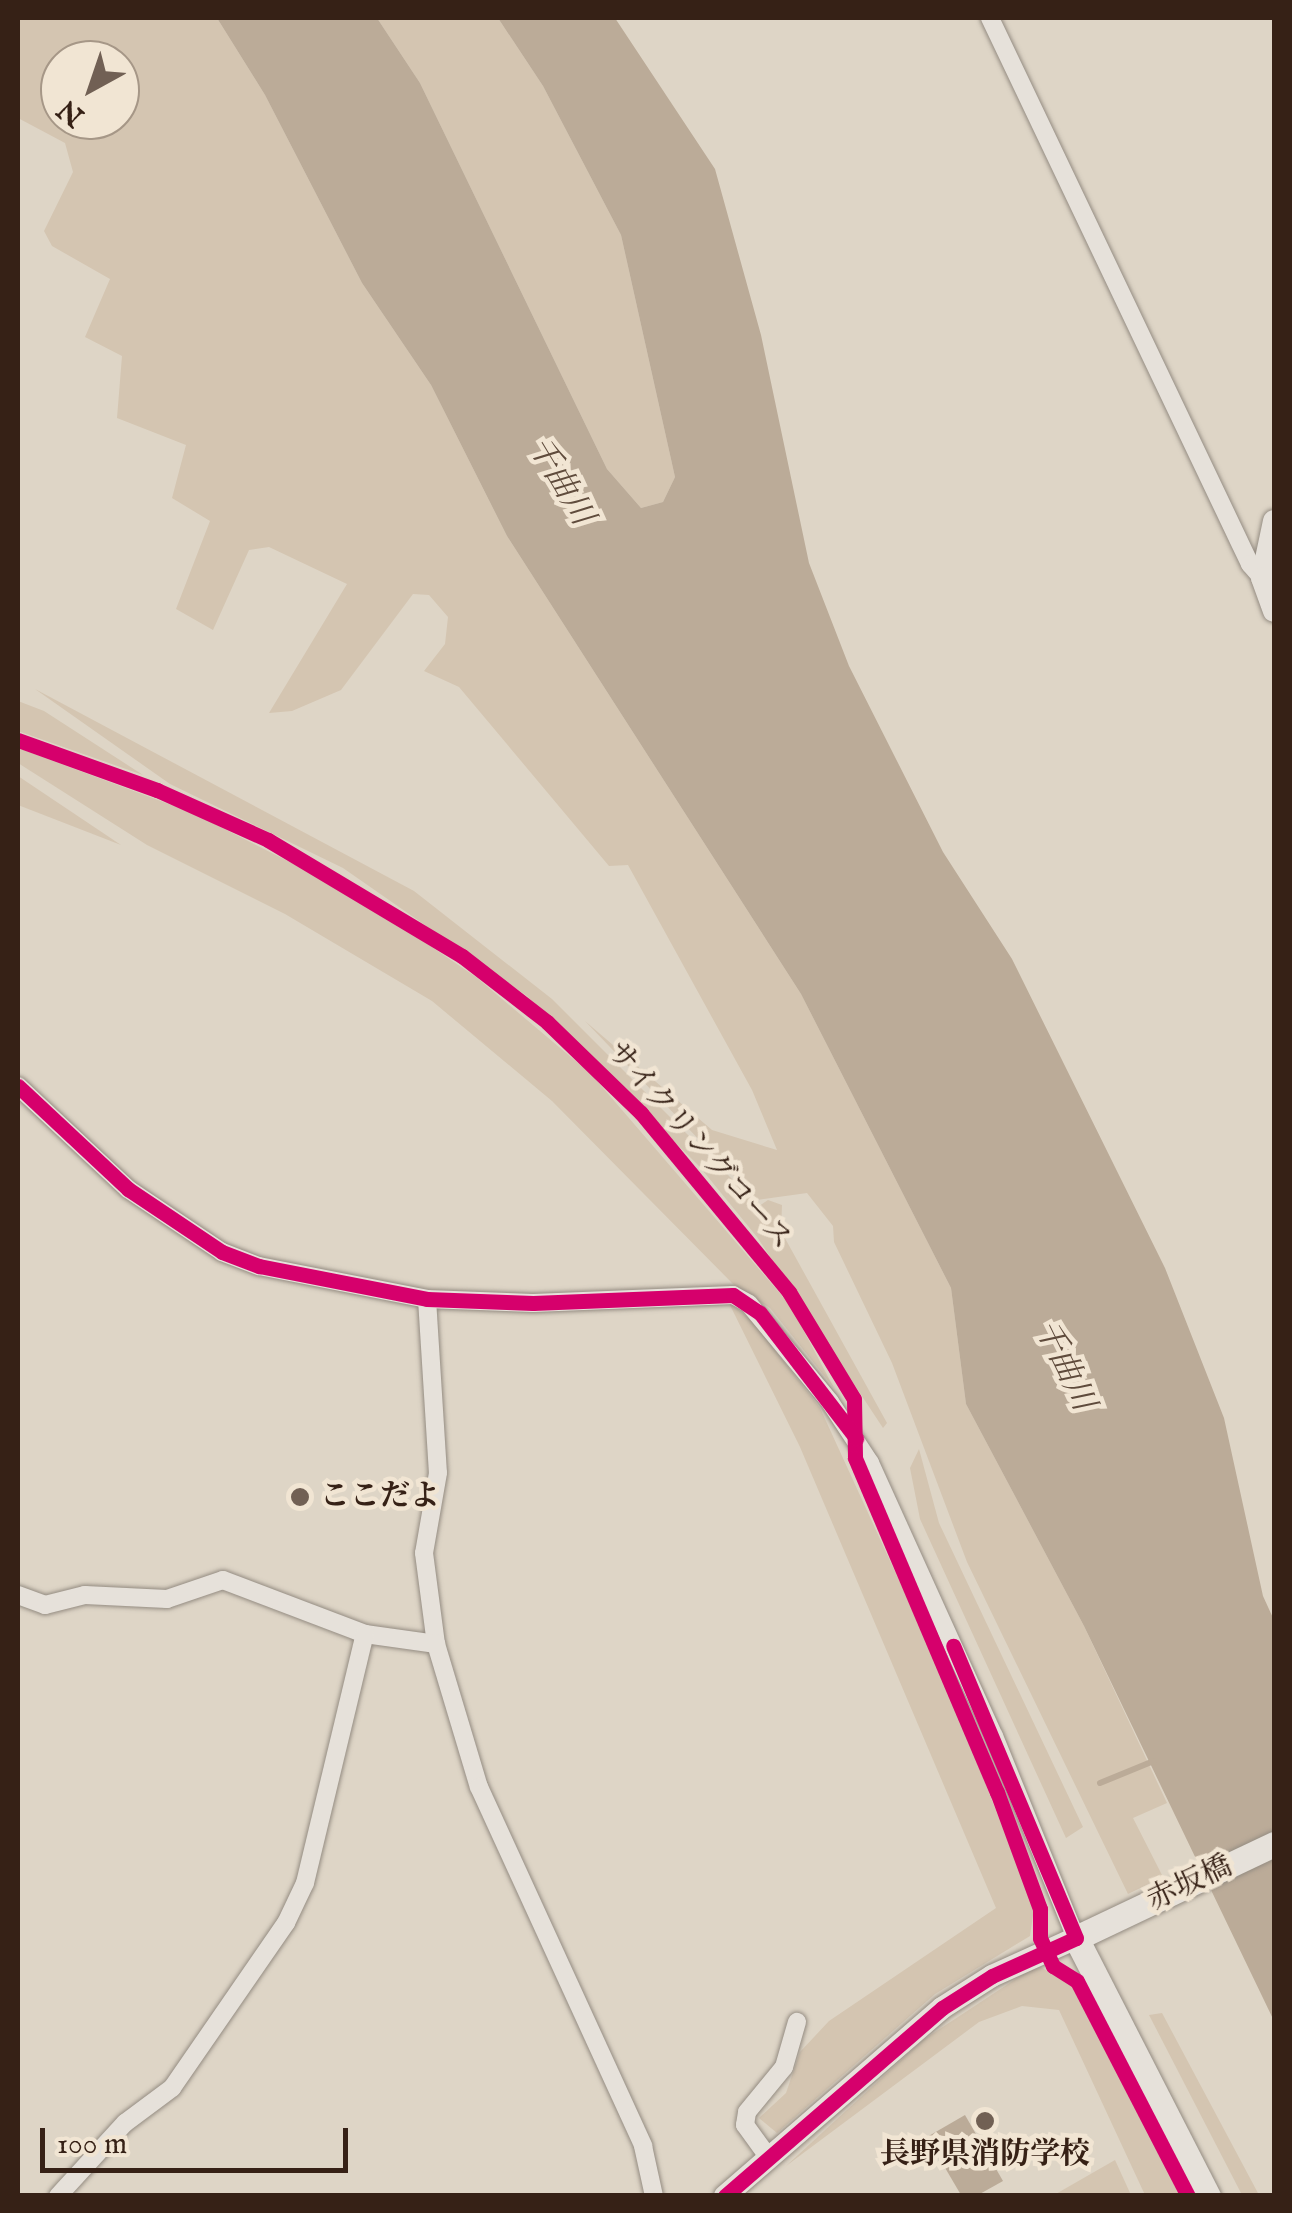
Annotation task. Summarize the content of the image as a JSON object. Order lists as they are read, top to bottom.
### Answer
{
  "streets": {
    "main road": ["赤坂橋"],
    "cycle path": ["サイクリングコース"]
  },
  "water": ["千曲川"],
  "places": ["ここだよ", "長野県消防学校"],
  "scale_bar": "100 m",
  "north": "bottom left"
}
